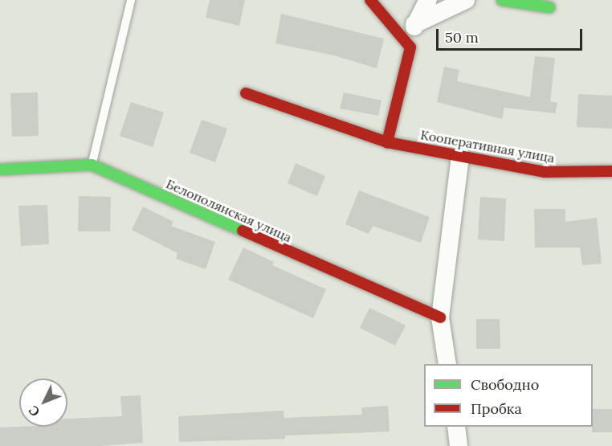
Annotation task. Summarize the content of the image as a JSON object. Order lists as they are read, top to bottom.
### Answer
{
  "streets": {
    "street": ["Кооперативная улица", "Белополянская улица"]
  },
  "legend": ["Свободно", "Пробка"],
  "scale_bar": "50 m",
  "north": "bottom left"
}
